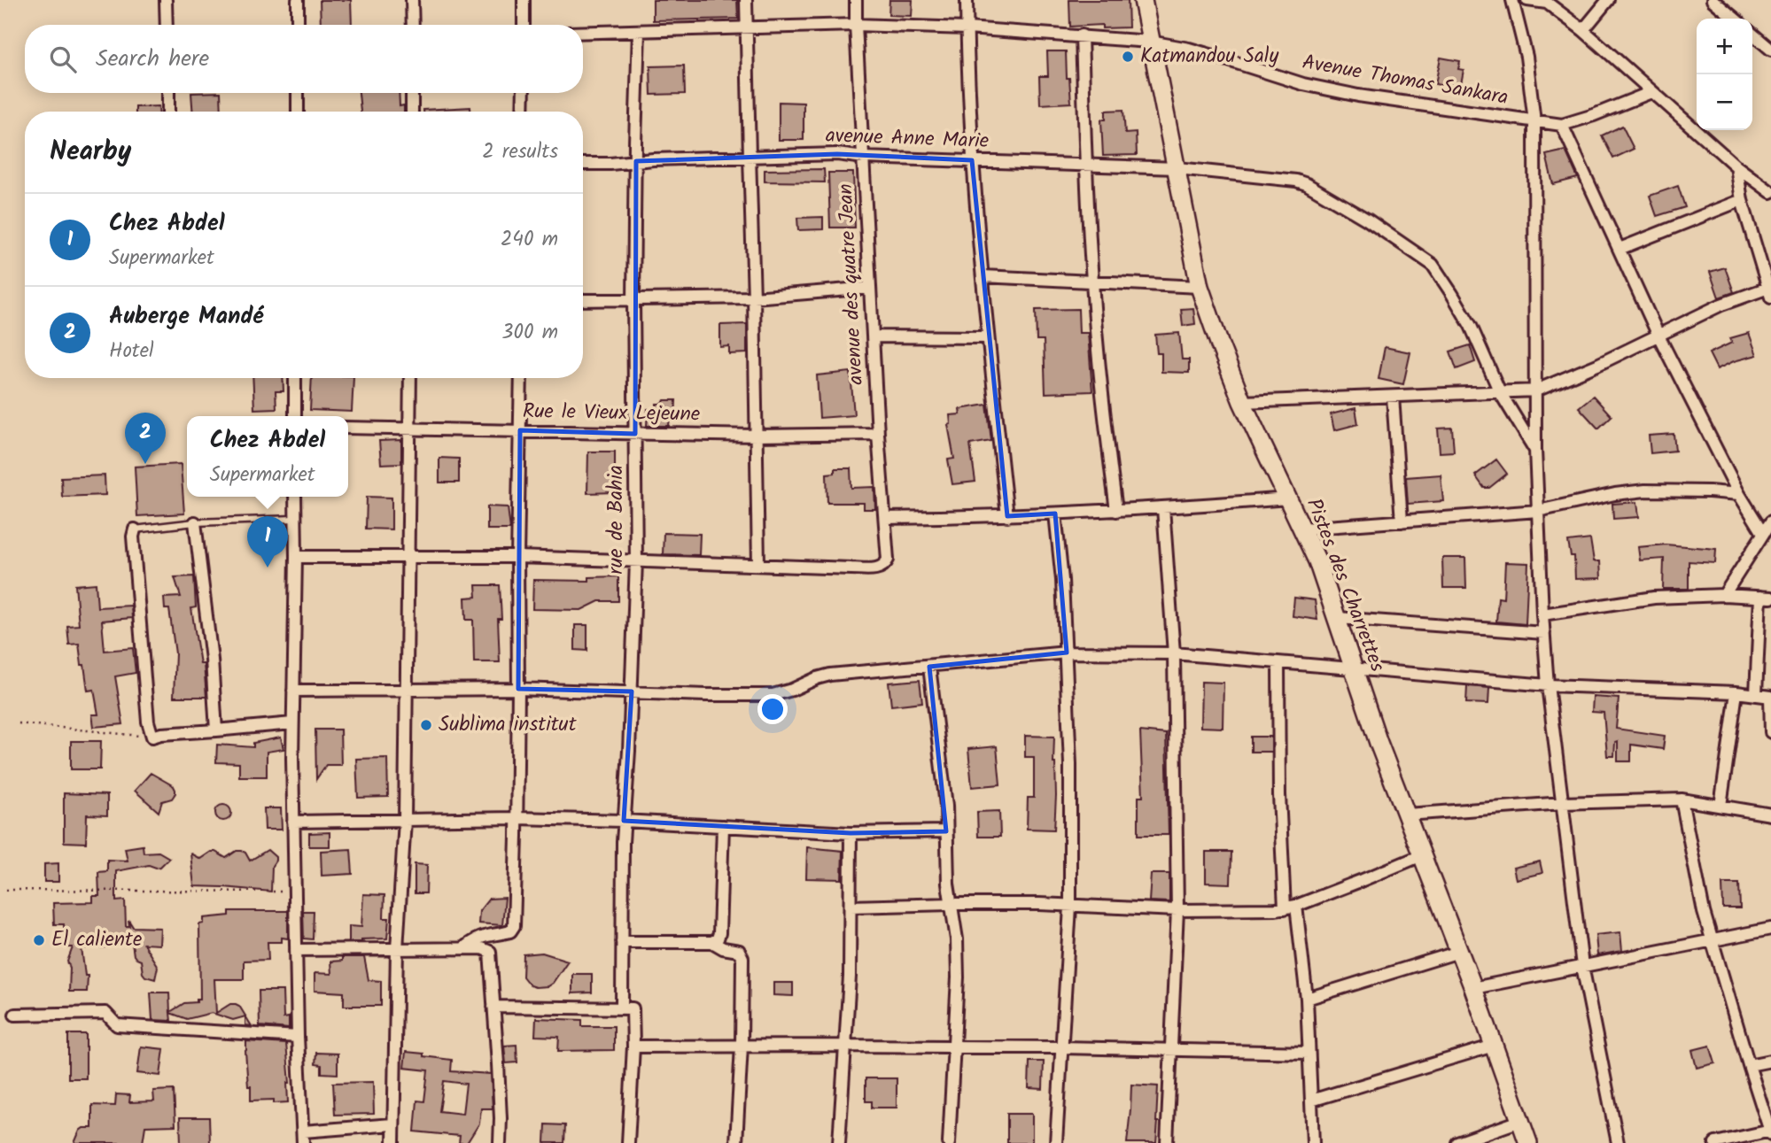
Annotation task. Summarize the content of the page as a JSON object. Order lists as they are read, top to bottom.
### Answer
{
  "streets": {
    "main road": ["Pistes des Charrettes"],
    "street": [
      "Avenue Thomas Sankara",
      "avenue Anne Marie",
      "avenue des quatre Jean",
      "Rue le Vieux Lejeune",
      "rue de Bahia"
    ]
  },
  "crossings": [
    ["Avenue Thomas Sankara", "avenue des quatre Jean"],
    ["Avenue Thomas Sankara", "rue de Bahia"],
    ["Avenue Thomas Sankara", "Pistes des Charrettes"],
    ["avenue Anne Marie", "avenue des quatre Jean"],
    ["avenue Anne Marie", "rue de Bahia"],
    ["avenue Anne Marie", "Pistes des Charrettes"],
    ["avenue des quatre Jean", "Rue le Vieux Lejeune"],
    ["Rue le Vieux Lejeune", "rue de Bahia"]
  ],
  "places": ["Katmandou Saly", "Sublima institut", "El caliente"],
  "page": {
    "map_buttons": ["+", "−"],
    "search": "Search here",
    "heading": ["Nearby", "2 results"],
    "list": [
      {
        "mark": "1",
        "name": "Chez Abdel",
        "note": "Supermarket",
        "value": "240 m"
      },
      {
        "mark": "2",
        "name": "Auberge Mandé",
        "note": "Hotel",
        "value": "300 m"
      }
    ],
    "pins": ["2", "1"],
    "popup": ["Chez Abdel", "Supermarket"]
  }
}
